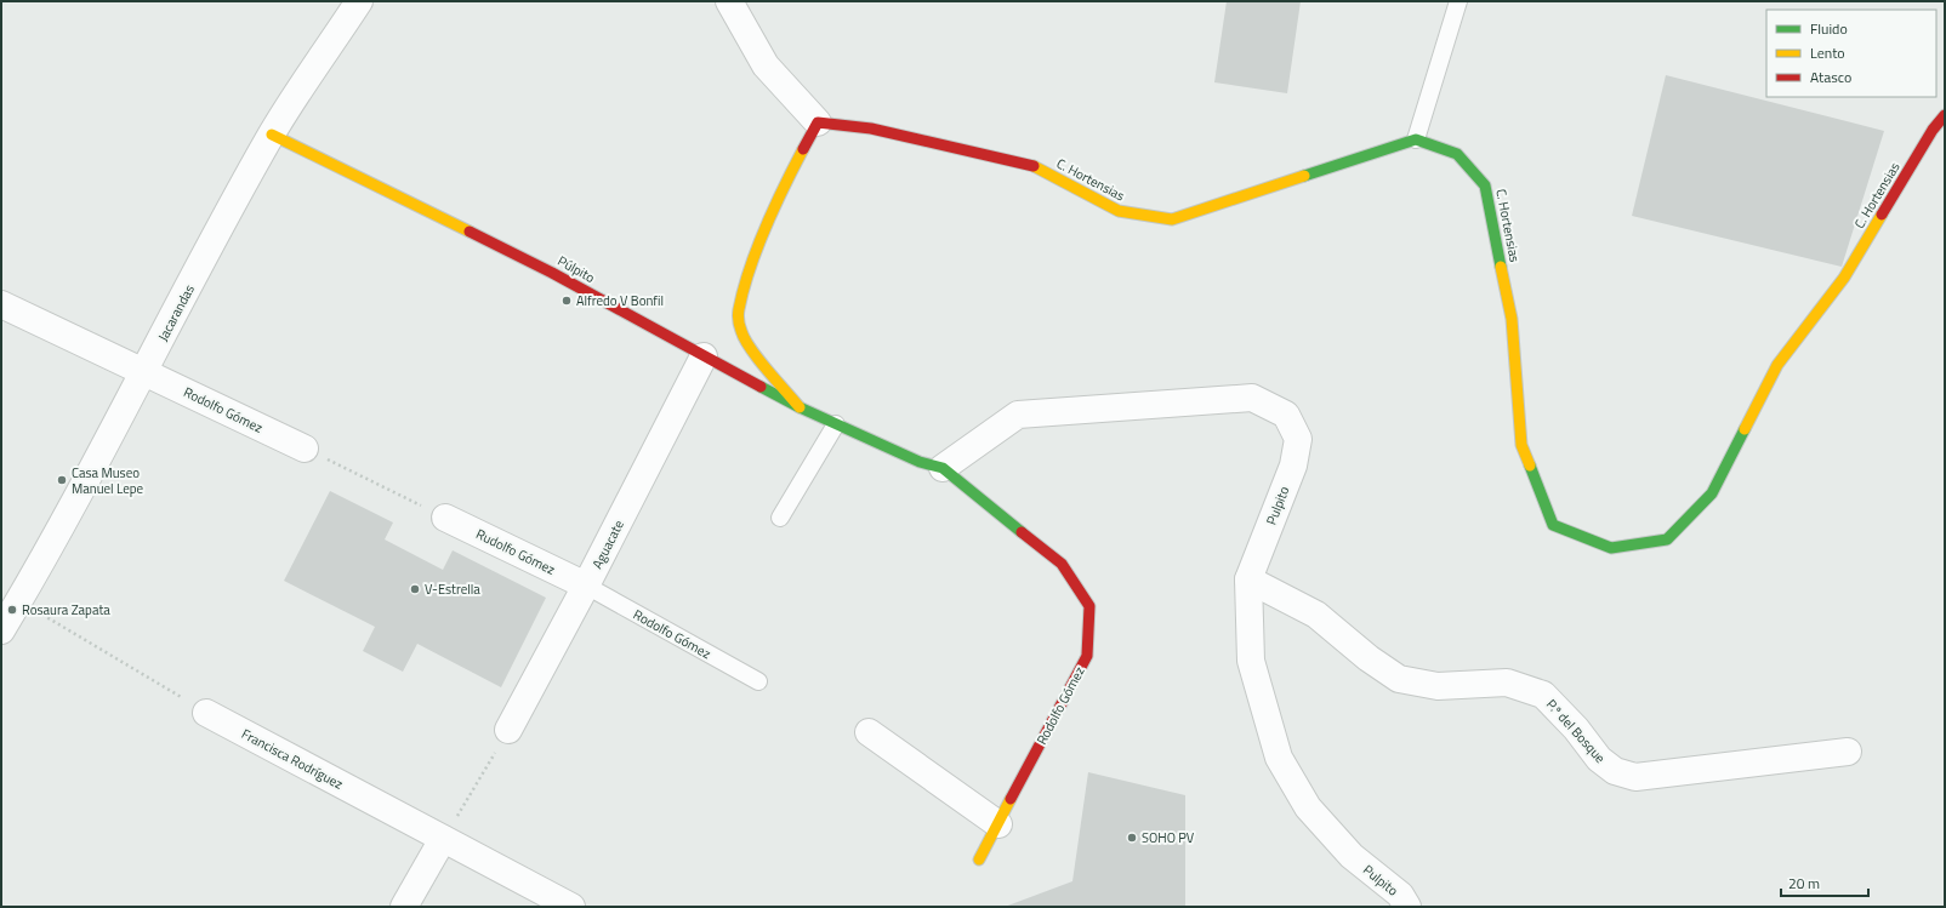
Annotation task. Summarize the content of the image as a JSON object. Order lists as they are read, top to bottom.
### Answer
{
  "streets": {
    "street": [
      "C. Hortensias",
      "Púlpito",
      "Jacarandas",
      "Rodolfo Gómez",
      "Pulpito",
      "Aguacate",
      "Rudolfo Gómez",
      "P.º del Bosque",
      "Francisca Rodríguez"
    ]
  },
  "crossings": [
    ["Púlpito", "Jacarandas"],
    ["Púlpito", "Rodolfo Gómez"],
    ["Púlpito", "Pulpito"],
    ["Púlpito", "Aguacate"],
    ["Jacarandas", "Rodolfo Gómez"],
    ["Rodolfo Gómez", "Pulpito"],
    ["Rodolfo Gómez", "Aguacate"],
    ["Rodolfo Gómez", "Rudolfo Gómez"],
    ["Pulpito", "P.º del Bosque"],
    ["Aguacate", "Rudolfo Gómez"]
  ],
  "places": [
    "Alfredo V Bonfil",
    "Casa Museo Manuel Lepe",
    "V-Estrella",
    "Rosaura Zapata",
    "SOHO PV"
  ],
  "legend": ["Fluido", "Lento", "Atasco"],
  "scale_bar": "20 m"
}
